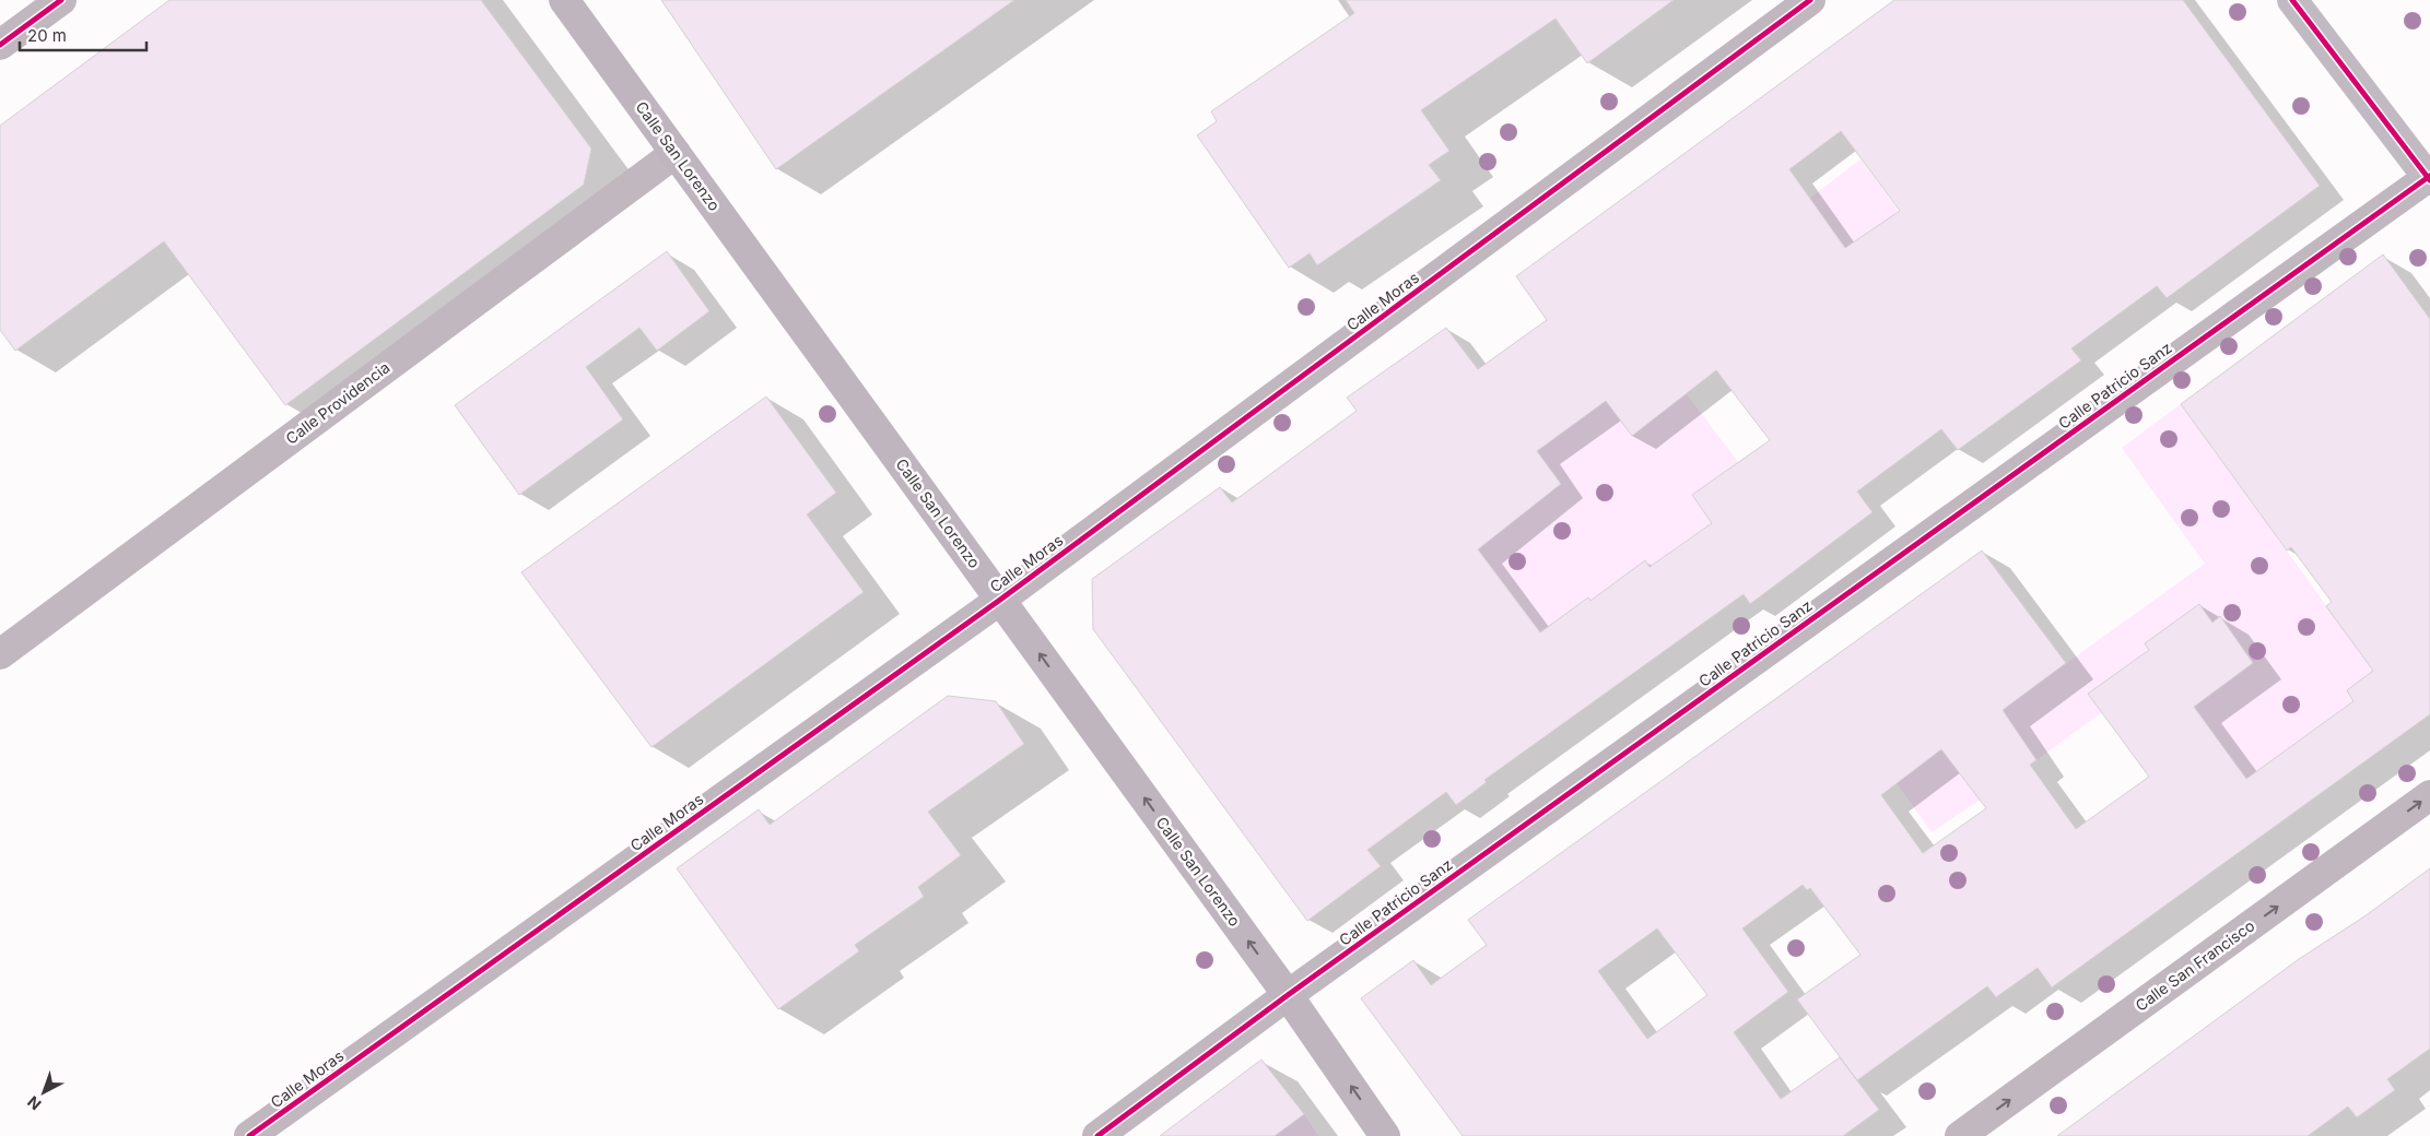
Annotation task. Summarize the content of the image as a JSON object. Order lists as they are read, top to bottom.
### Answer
{
  "streets": {
    "street": [
      "Calle San Lorenzo",
      "Calle Moras",
      "Calle Patricio Sanz",
      "Calle Providencia",
      "Calle San Francisco"
    ]
  },
  "crossings": [
    ["Calle San Lorenzo", "Calle Moras"],
    ["Calle San Lorenzo", "Calle Patricio Sanz"],
    ["Calle San Lorenzo", "Calle Providencia"]
  ],
  "one_way": ["Calle San Lorenzo", "Calle San Francisco"],
  "scale_bar": "20 m",
  "north": "bottom left"
}
